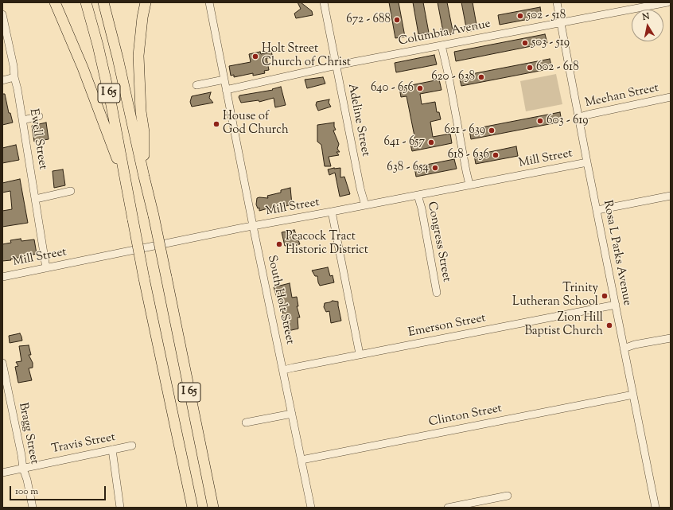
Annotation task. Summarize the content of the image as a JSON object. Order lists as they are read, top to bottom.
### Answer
{
  "streets": {
    "highway": ["I 65"],
    "street": [
      "Columbia Avenue",
      "Meehan Street",
      "Adeline Street",
      "Ewell Street",
      "Mill Street",
      "Congress Street",
      "Rosa L Parks Avenue",
      "South Holt Street",
      "Emerson Street",
      "Clinton Street",
      "Bragg Street",
      "Travis Street"
    ]
  },
  "crossings": [
    ["Columbia Avenue", "Adeline Street"],
    ["Columbia Avenue", "Rosa L Parks Avenue"],
    ["Columbia Avenue", "South Holt Street"],
    ["Meehan Street", "Rosa L Parks Avenue"],
    ["Adeline Street", "Mill Street"],
    ["Ewell Street", "Mill Street"],
    ["Mill Street", "Congress Street"],
    ["Mill Street", "Rosa L Parks Avenue"],
    ["Mill Street", "South Holt Street"],
    ["Rosa L Parks Avenue", "Emerson Street"],
    ["Rosa L Parks Avenue", "Clinton Street"],
    ["South Holt Street", "Emerson Street"],
    ["South Holt Street", "Clinton Street"],
    ["Bragg Street", "Travis Street"]
  ],
  "places": [
    "502 - 518",
    "672 - 688",
    "503 - 519",
    "Holt Street Church of Christ",
    "602 - 618",
    "620 - 638",
    "640 - 656",
    "603 - 619",
    "House of God Church",
    "621 - 639",
    "641 - 657",
    "618 - 636",
    "638 - 654",
    "Peacock Tract Historic District",
    "Trinity Lutheran School",
    "Zion Hill Baptist Church"
  ],
  "scale_bar": "100 m",
  "north": "top"
}
